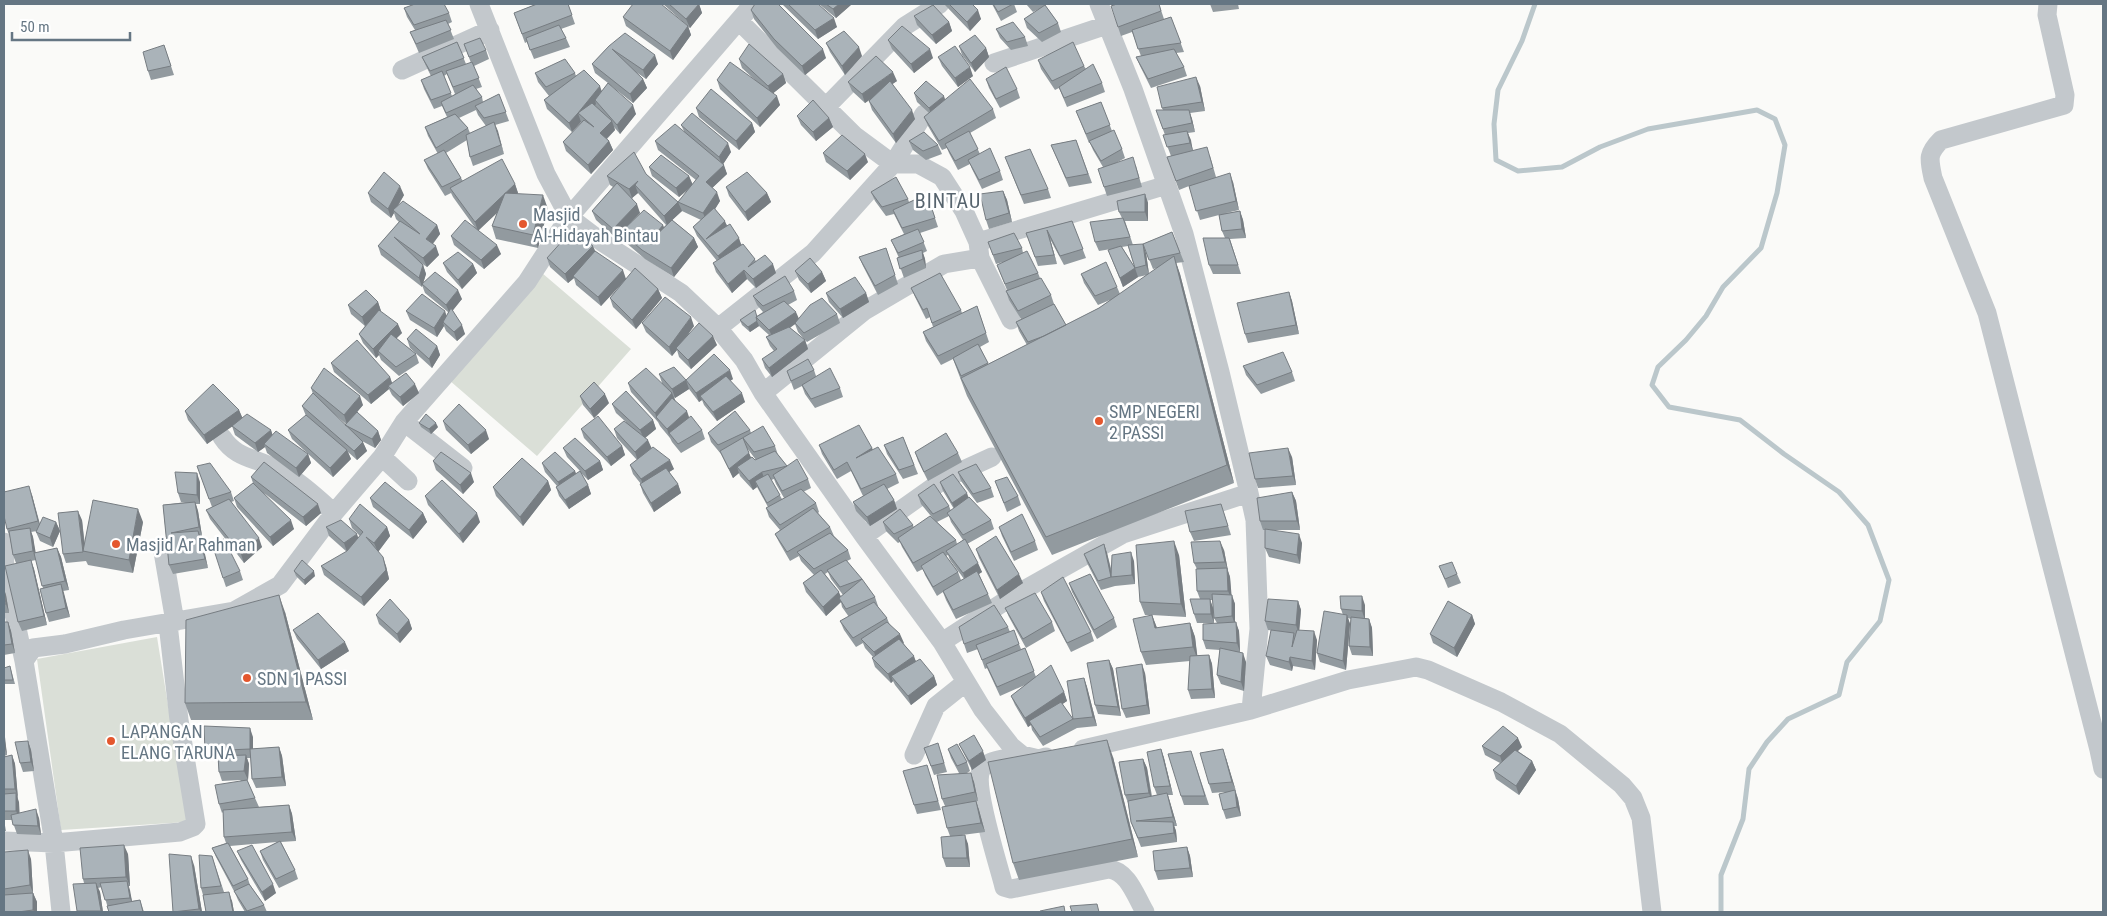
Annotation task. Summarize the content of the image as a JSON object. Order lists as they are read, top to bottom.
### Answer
{
  "districts": ["BINTAU"],
  "places": [
    "Masjid Al-Hidayah Bintau",
    "SMP NEGERI 2 PASSI",
    "Masjid Ar Rahman",
    "SDN 1 PASSI",
    "LAPANGAN ELANG TARUNA"
  ],
  "scale_bar": "50 m"
}
